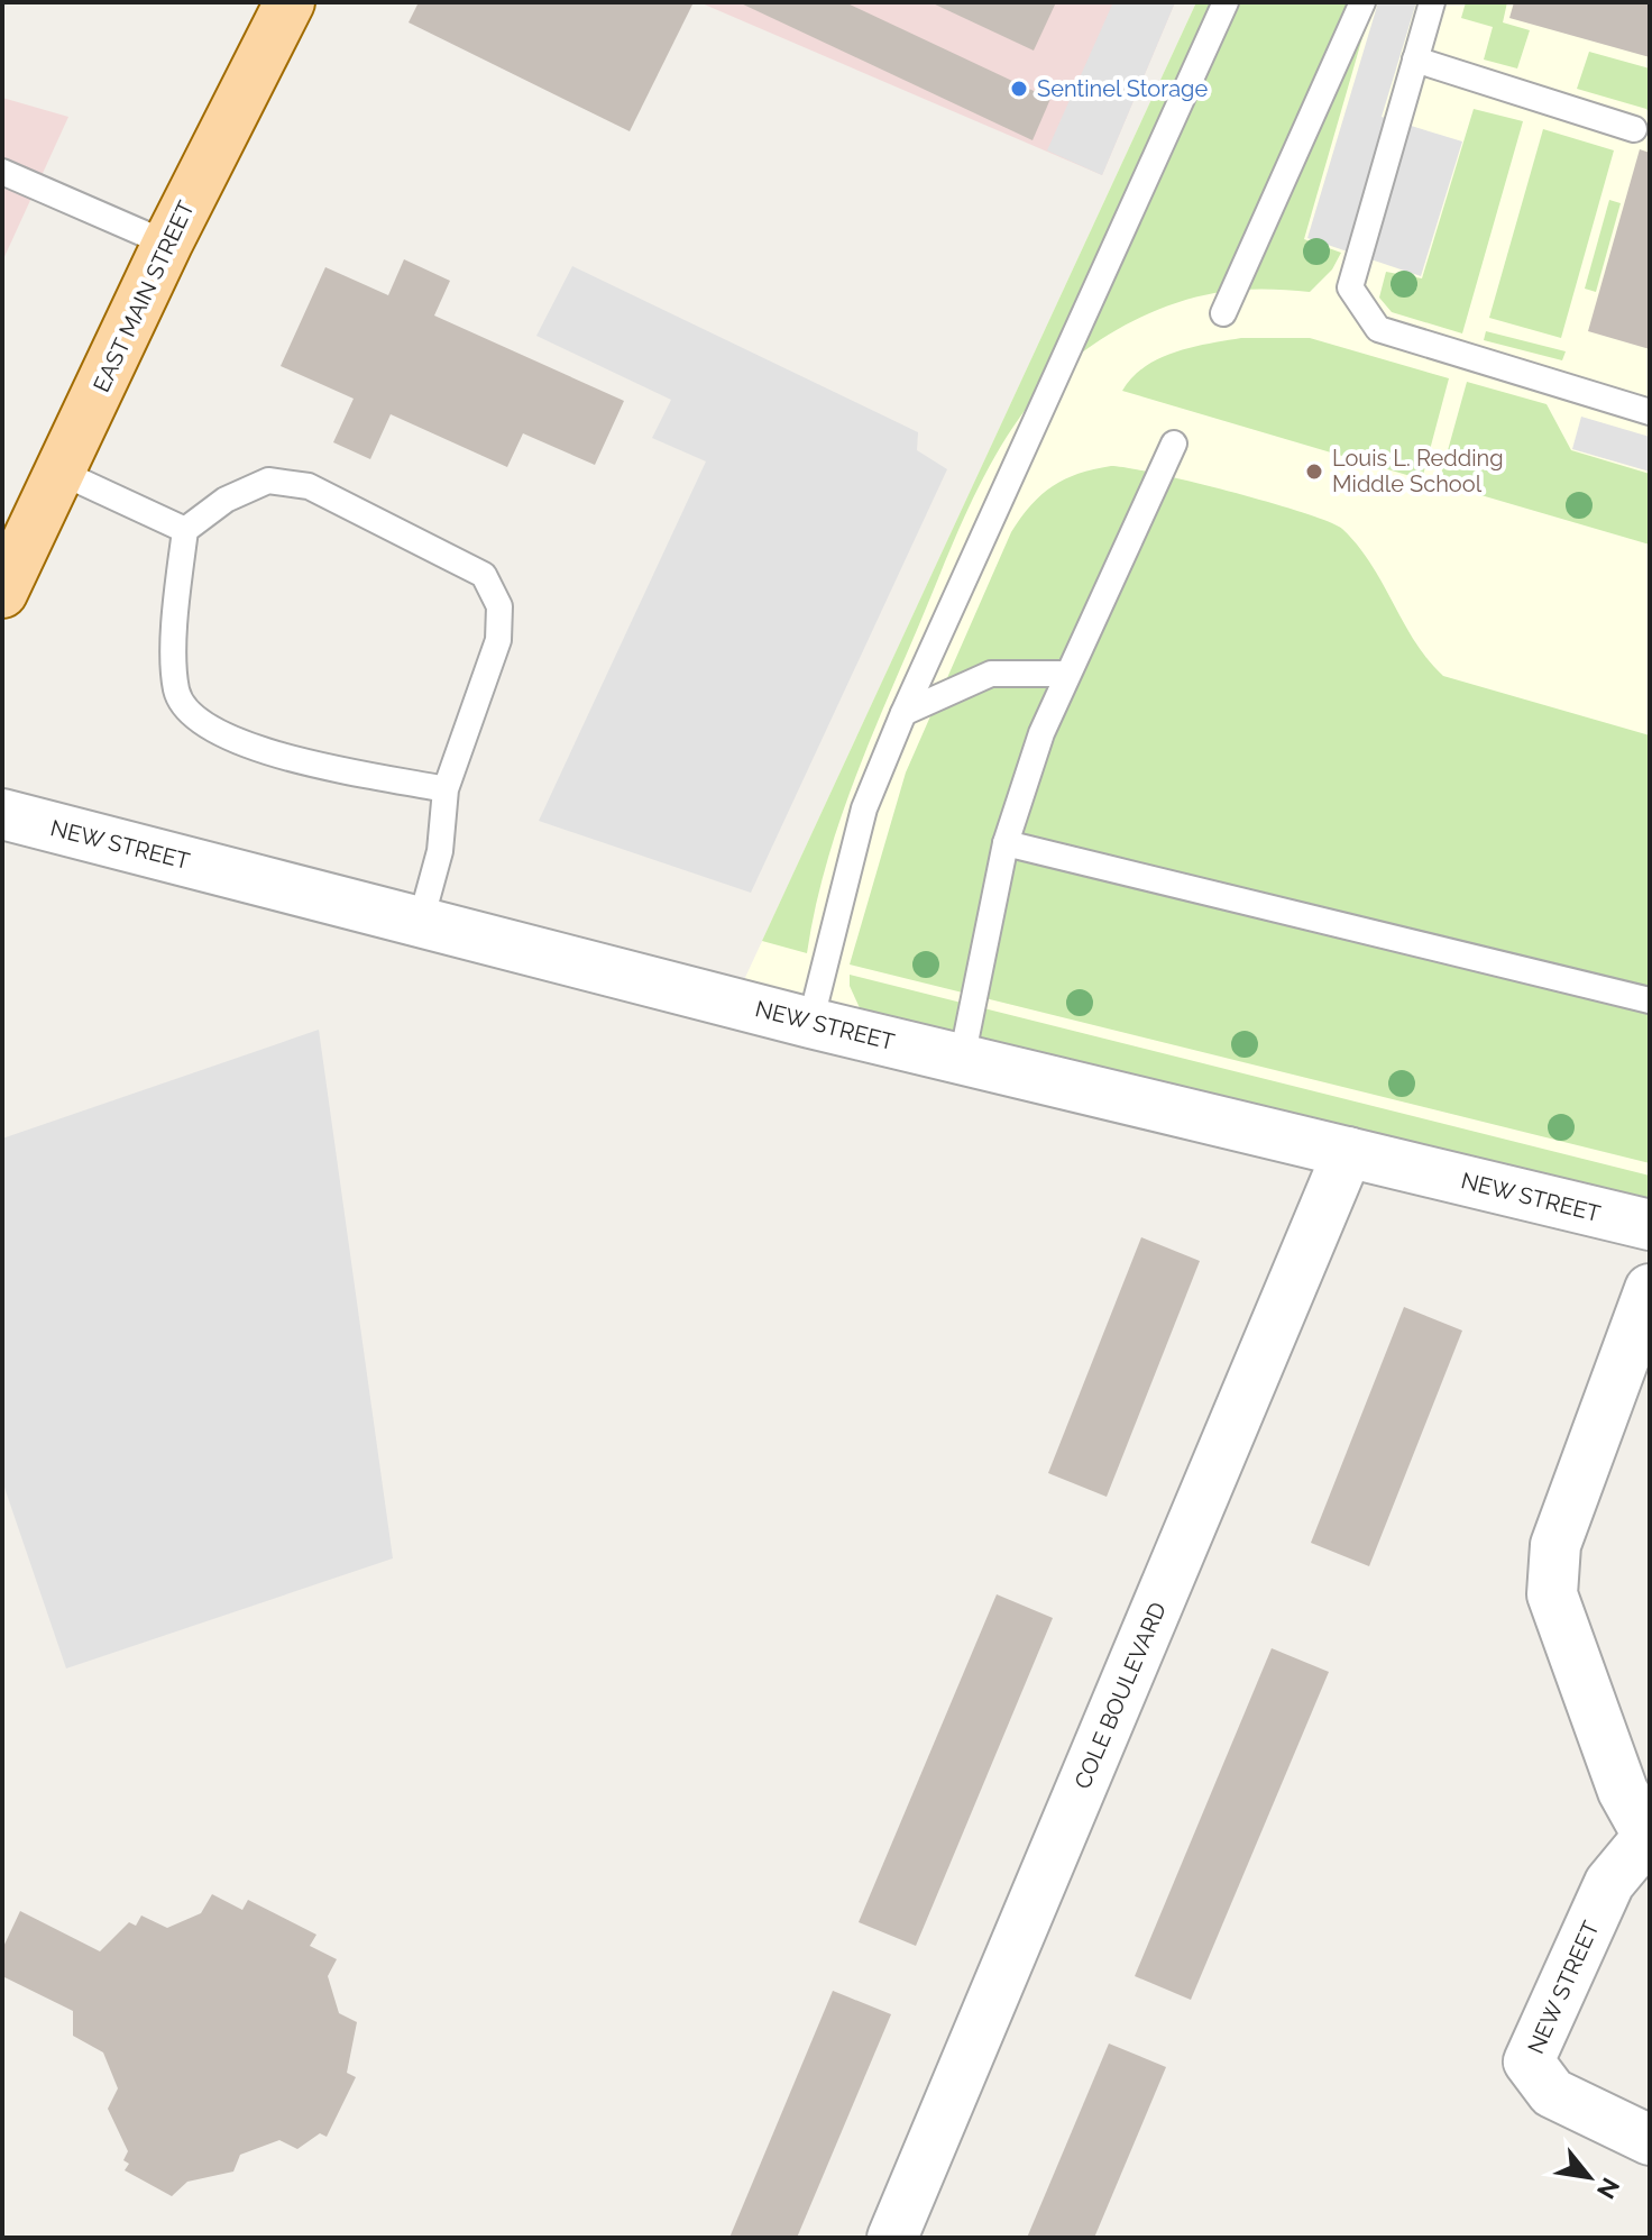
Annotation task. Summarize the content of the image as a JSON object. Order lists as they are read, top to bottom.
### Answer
{
  "streets": {
    "main road": ["EAST MAIN STREET"],
    "street": ["NEW STREET", "COLE BOULEVARD"]
  },
  "crossings": [
    ["NEW STREET", "COLE BOULEVARD"]
  ],
  "places": ["Sentinel Storage", "Louis L. Redding Middle School"],
  "north": "bottom right"
}
